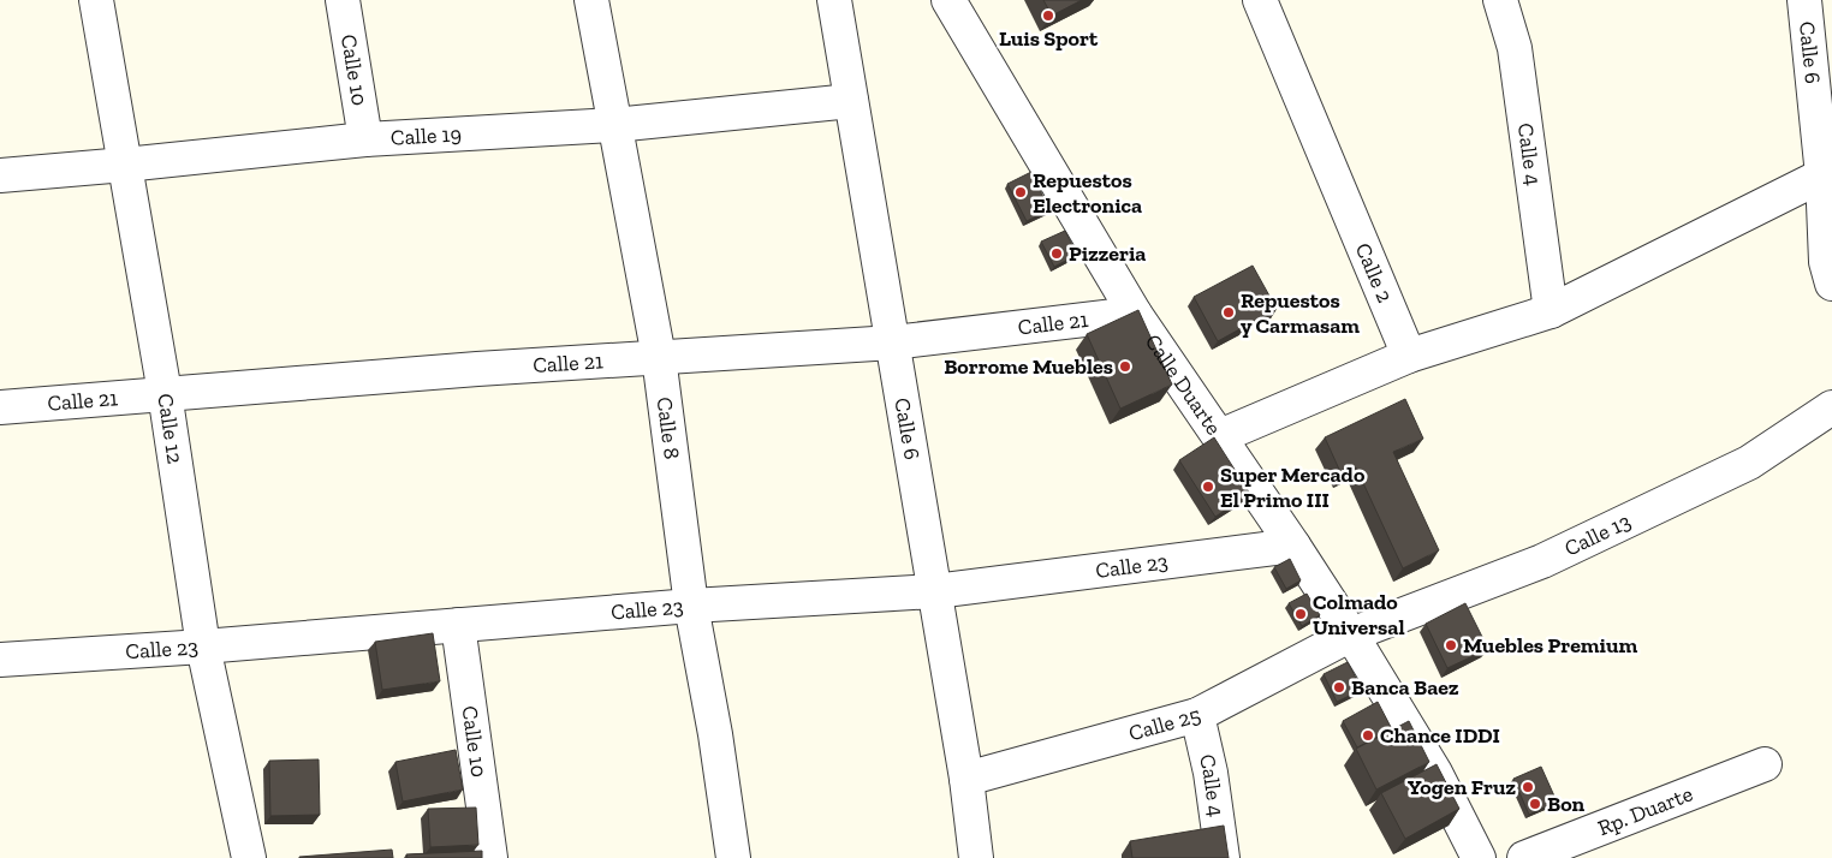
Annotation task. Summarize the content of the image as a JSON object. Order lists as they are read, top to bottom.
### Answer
{
  "streets": {
    "street": [
      "Calle 6",
      "Calle 10",
      "Calle 19",
      "Calle 4",
      "Calle 2",
      "Calle 21",
      "Calle Duarte",
      "Calle 8",
      "Calle 12",
      "Calle 13",
      "Calle 23",
      "Calle 25",
      "Rp. Duarte"
    ]
  },
  "crossings": [
    ["Calle 6", "Calle 19"],
    ["Calle 6", "Calle 21"],
    ["Calle 6", "Calle 23"],
    ["Calle 6", "Calle 25"],
    ["Calle 10", "Calle 19"],
    ["Calle 10", "Calle 23"],
    ["Calle 19", "Calle 8"],
    ["Calle 19", "Calle 12"],
    ["Calle 4", "Calle 25"],
    ["Calle 21", "Calle Duarte"],
    ["Calle 21", "Calle 8"],
    ["Calle 21", "Calle 12"],
    ["Calle Duarte", "Calle 13"],
    ["Calle Duarte", "Calle 23"],
    ["Calle Duarte", "Calle 25"],
    ["Calle 8", "Calle 23"],
    ["Calle 12", "Calle 23"],
    ["Calle 13", "Calle 25"]
  ],
  "places": [
    "Luis Sport",
    "Repuestos Electronica",
    "Pizzeria",
    "Repuestos y Carmasam",
    "Borrome Muebles",
    "Super Mercado El Primo III",
    "Colmado Universal",
    "Muebles Premium",
    "Banca Baez",
    "Chance IDDI",
    "Yogen Fruz",
    "Bon"
  ]
}
